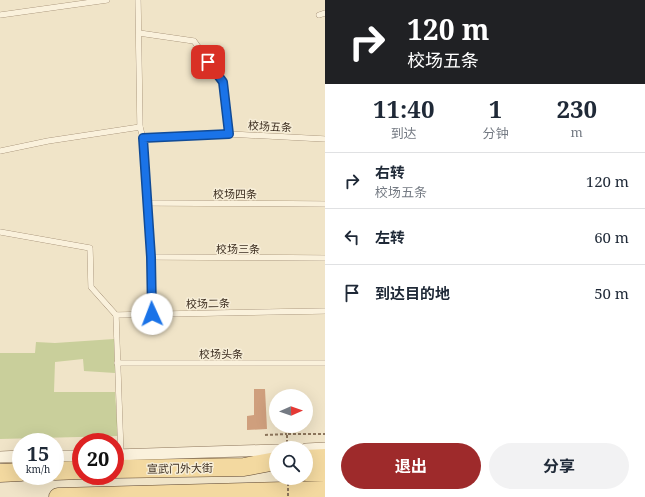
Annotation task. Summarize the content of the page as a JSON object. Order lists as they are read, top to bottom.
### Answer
{
  "streets": {
    "main road": ["宣武门外大街"],
    "lane": [
      "校场五条",
      "校场四条",
      "校场三条",
      "校场二条",
      "校场头条"
    ]
  },
  "north": "right",
  "page": {
    "turn": ["120 m", "校场五条"],
    "eta": [
      "11:40",
      "到达",
      "1",
      "分钟",
      "230",
      "m"
    ],
    "list": [
      {
        "name": "右转",
        "note": "校场五条",
        "value": "120 m"
      },
      {
        "name": "左转",
        "value": "60 m"
      },
      {
        "name": "到达目的地",
        "value": "50 m"
      }
    ],
    "speed": "15 km/h",
    "limit": "20",
    "buttons": ["退出", "分享"]
  }
}
